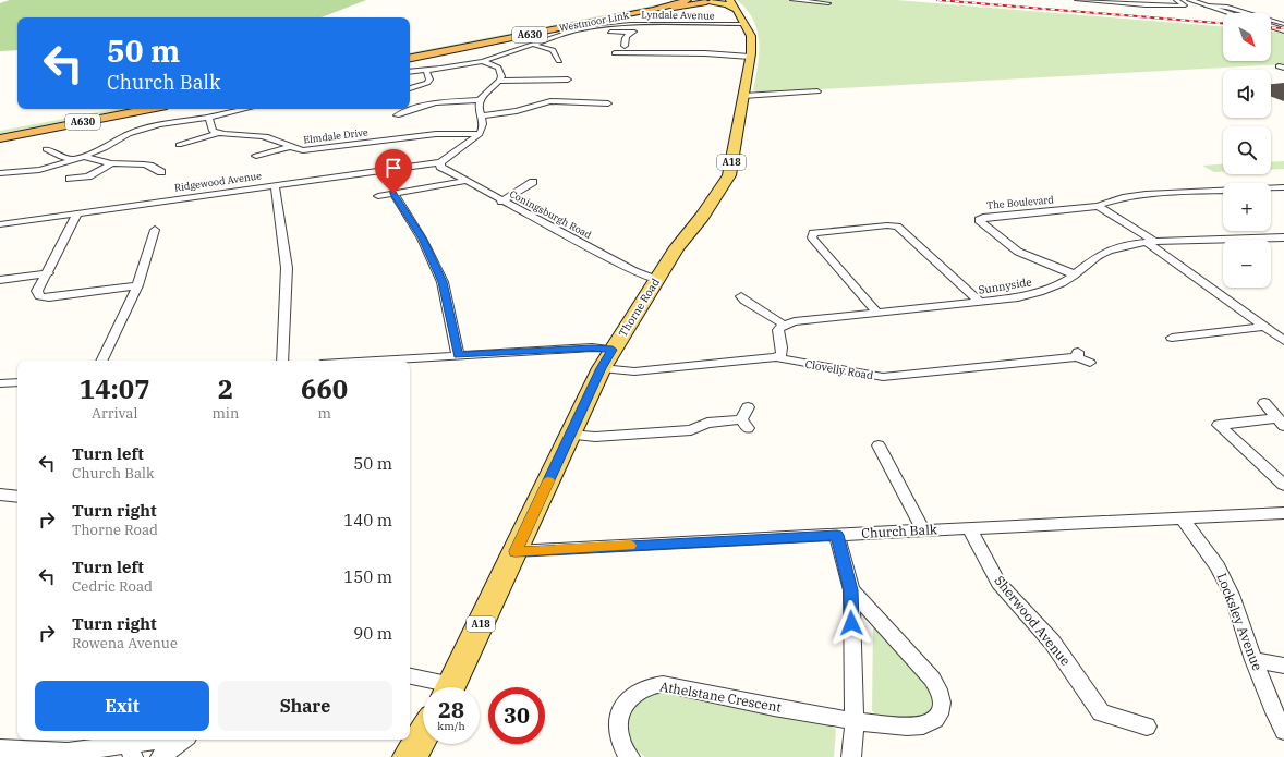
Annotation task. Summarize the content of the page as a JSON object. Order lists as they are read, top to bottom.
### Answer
{
  "streets": {
    "highway": ["Westmoor Link", "A630"],
    "main road": ["A18", "Thorne Road"],
    "street": [
      "Lyndale Avenue",
      "Elmdale Drive",
      "Ridgewood Avenue",
      "The Boulevard",
      "Coningsburgh Road",
      "Sunnyside",
      "Clovelly Road",
      "Church Balk",
      "Sherwood Avenue",
      "Locksley Avenue",
      "Athelstane Crescent"
    ]
  },
  "crossings": [
    ["Lyndale Avenue", "Thorne Road"],
    ["A18", "Thorne Road"],
    ["Ridgewood Avenue", "Coningsburgh Road"],
    ["The Boulevard", "Sunnyside"],
    ["Coningsburgh Road", "Thorne Road"],
    ["Thorne Road", "Clovelly Road"],
    ["Thorne Road", "Church Balk"],
    ["Church Balk", "Sherwood Avenue"],
    ["Church Balk", "Locksley Avenue"],
    ["Church Balk", "Athelstane Crescent"]
  ],
  "north": "bottom right",
  "page": {
    "map_buttons": ["+", "−"],
    "turn": ["50 m", "Church Balk"],
    "eta": [
      "14:07",
      "Arrival",
      "2",
      "min",
      "660",
      "m"
    ],
    "list": [
      {
        "name": "Turn left",
        "note": "Church Balk",
        "value": "50 m"
      },
      {
        "name": "Turn right",
        "note": "Thorne Road",
        "value": "140 m"
      },
      {
        "name": "Turn left",
        "note": "Cedric Road",
        "value": "150 m"
      },
      {
        "name": "Turn right",
        "note": "Rowena Avenue",
        "value": "90 m"
      }
    ],
    "buttons": ["Exit", "Share"],
    "speed": "28 km/h",
    "limit": "30"
  }
}
